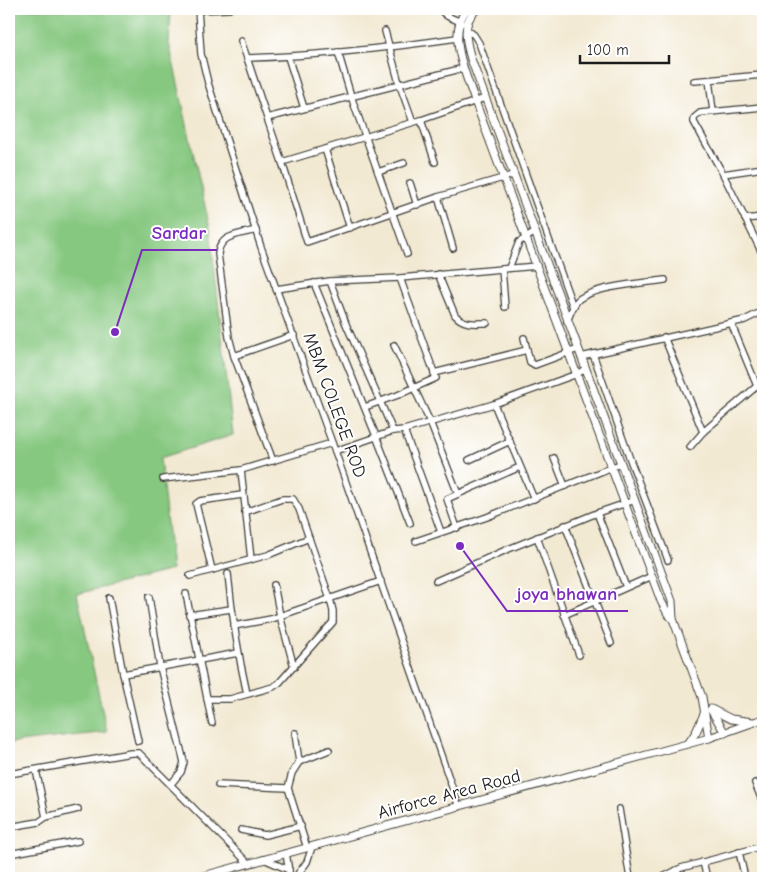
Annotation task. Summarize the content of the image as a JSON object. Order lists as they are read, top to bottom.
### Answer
{
  "streets": {
    "street": ["MBM COLEGE ROD", "Airforce Area Road"]
  },
  "crossings": [
    ["MBM COLEGE ROD", "Airforce Area Road"]
  ],
  "places": ["Sardar", "joya bhawan"],
  "scale_bar": "100 m"
}
